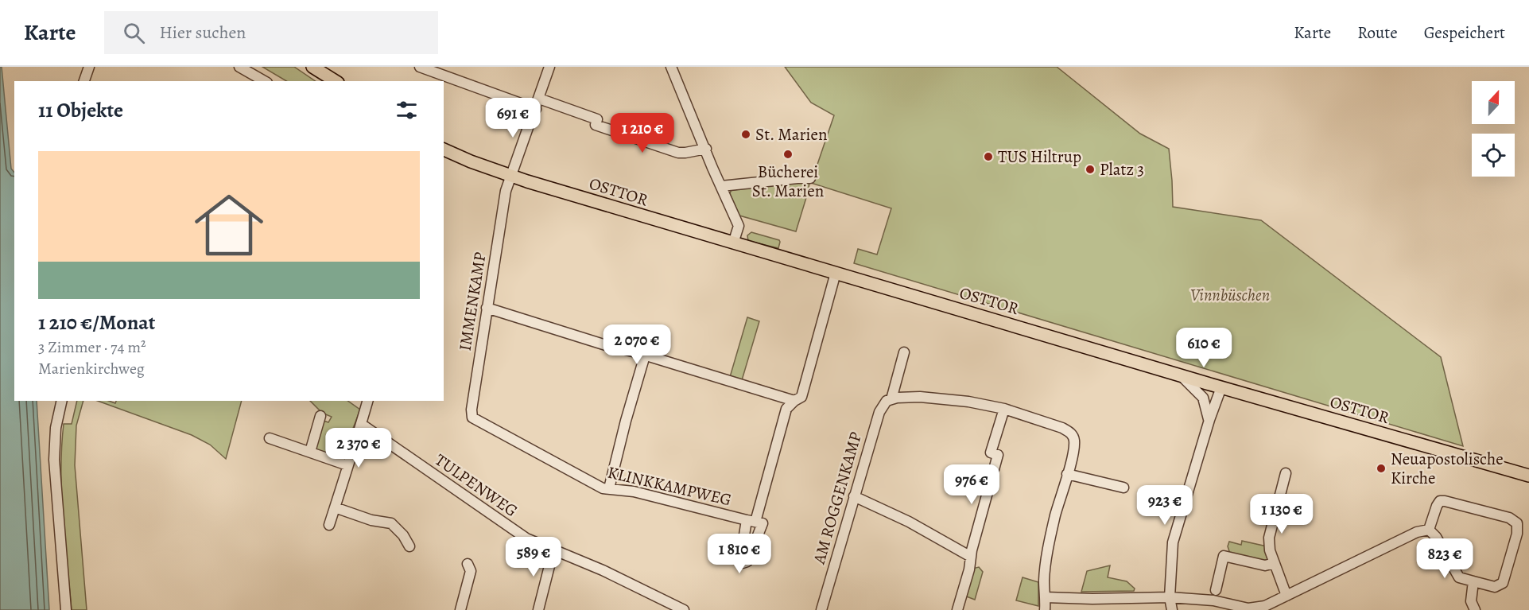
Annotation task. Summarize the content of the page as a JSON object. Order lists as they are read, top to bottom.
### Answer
{
  "streets": {
    "main road": ["OSTTOR"],
    "street": [
      "IMMENKAMP",
      "TULPENWEG",
      "KLINKKAMPWEG",
      "AM ROGGENKAMP"
    ]
  },
  "crossings": [
    ["OSTTOR", "IMMENKAMP"],
    ["IMMENKAMP", "KLINKKAMPWEG"]
  ],
  "parks": ["Vinnbüschen"],
  "places": [
    "St. Marien",
    "Bücherei St. Marien",
    "TUS Hiltrup",
    "Platz 3",
    "Neuapostolische Kirche"
  ],
  "north": "top",
  "page": {
    "header": "Karte",
    "search": "Hier suchen",
    "nav": ["Karte", "Route", "Gespeichert"],
    "heading": "11 Objekte",
    "price": [
      "691 €",
      "1 210 €",
      "2 070 €",
      "610 €",
      "2 370 €",
      "976 €",
      "923 €",
      "1 130 €",
      "1 810 €",
      "589 €",
      "823 €"
    ],
    "list": [
      {
        "name": "1 210 €/Monat",
        "note": "3 Zimmer · 74 m² · Marienkirchweg"
      }
    ]
  }
}
